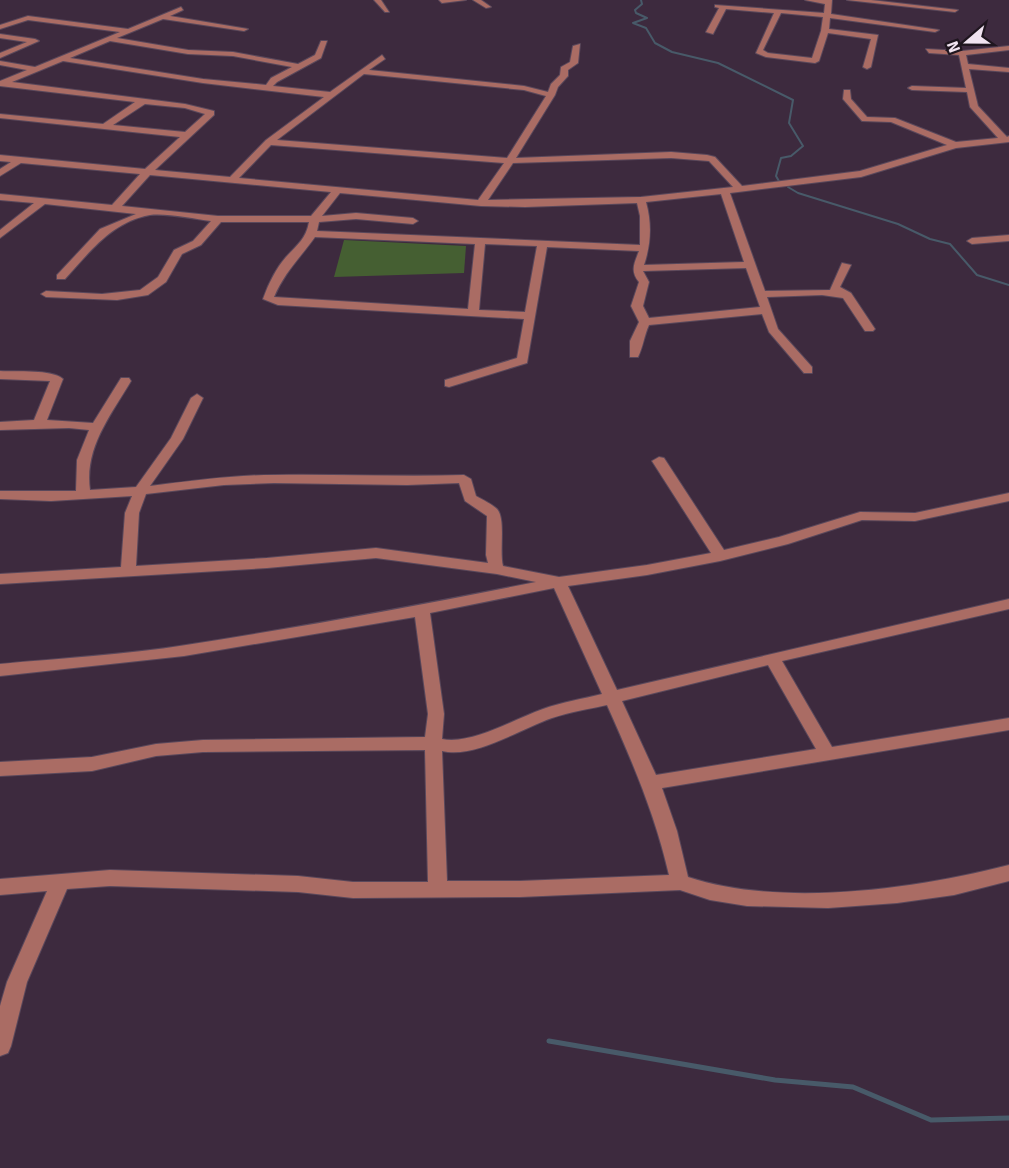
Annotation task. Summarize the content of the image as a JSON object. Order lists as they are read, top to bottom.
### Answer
{
  "north": "left"
}
